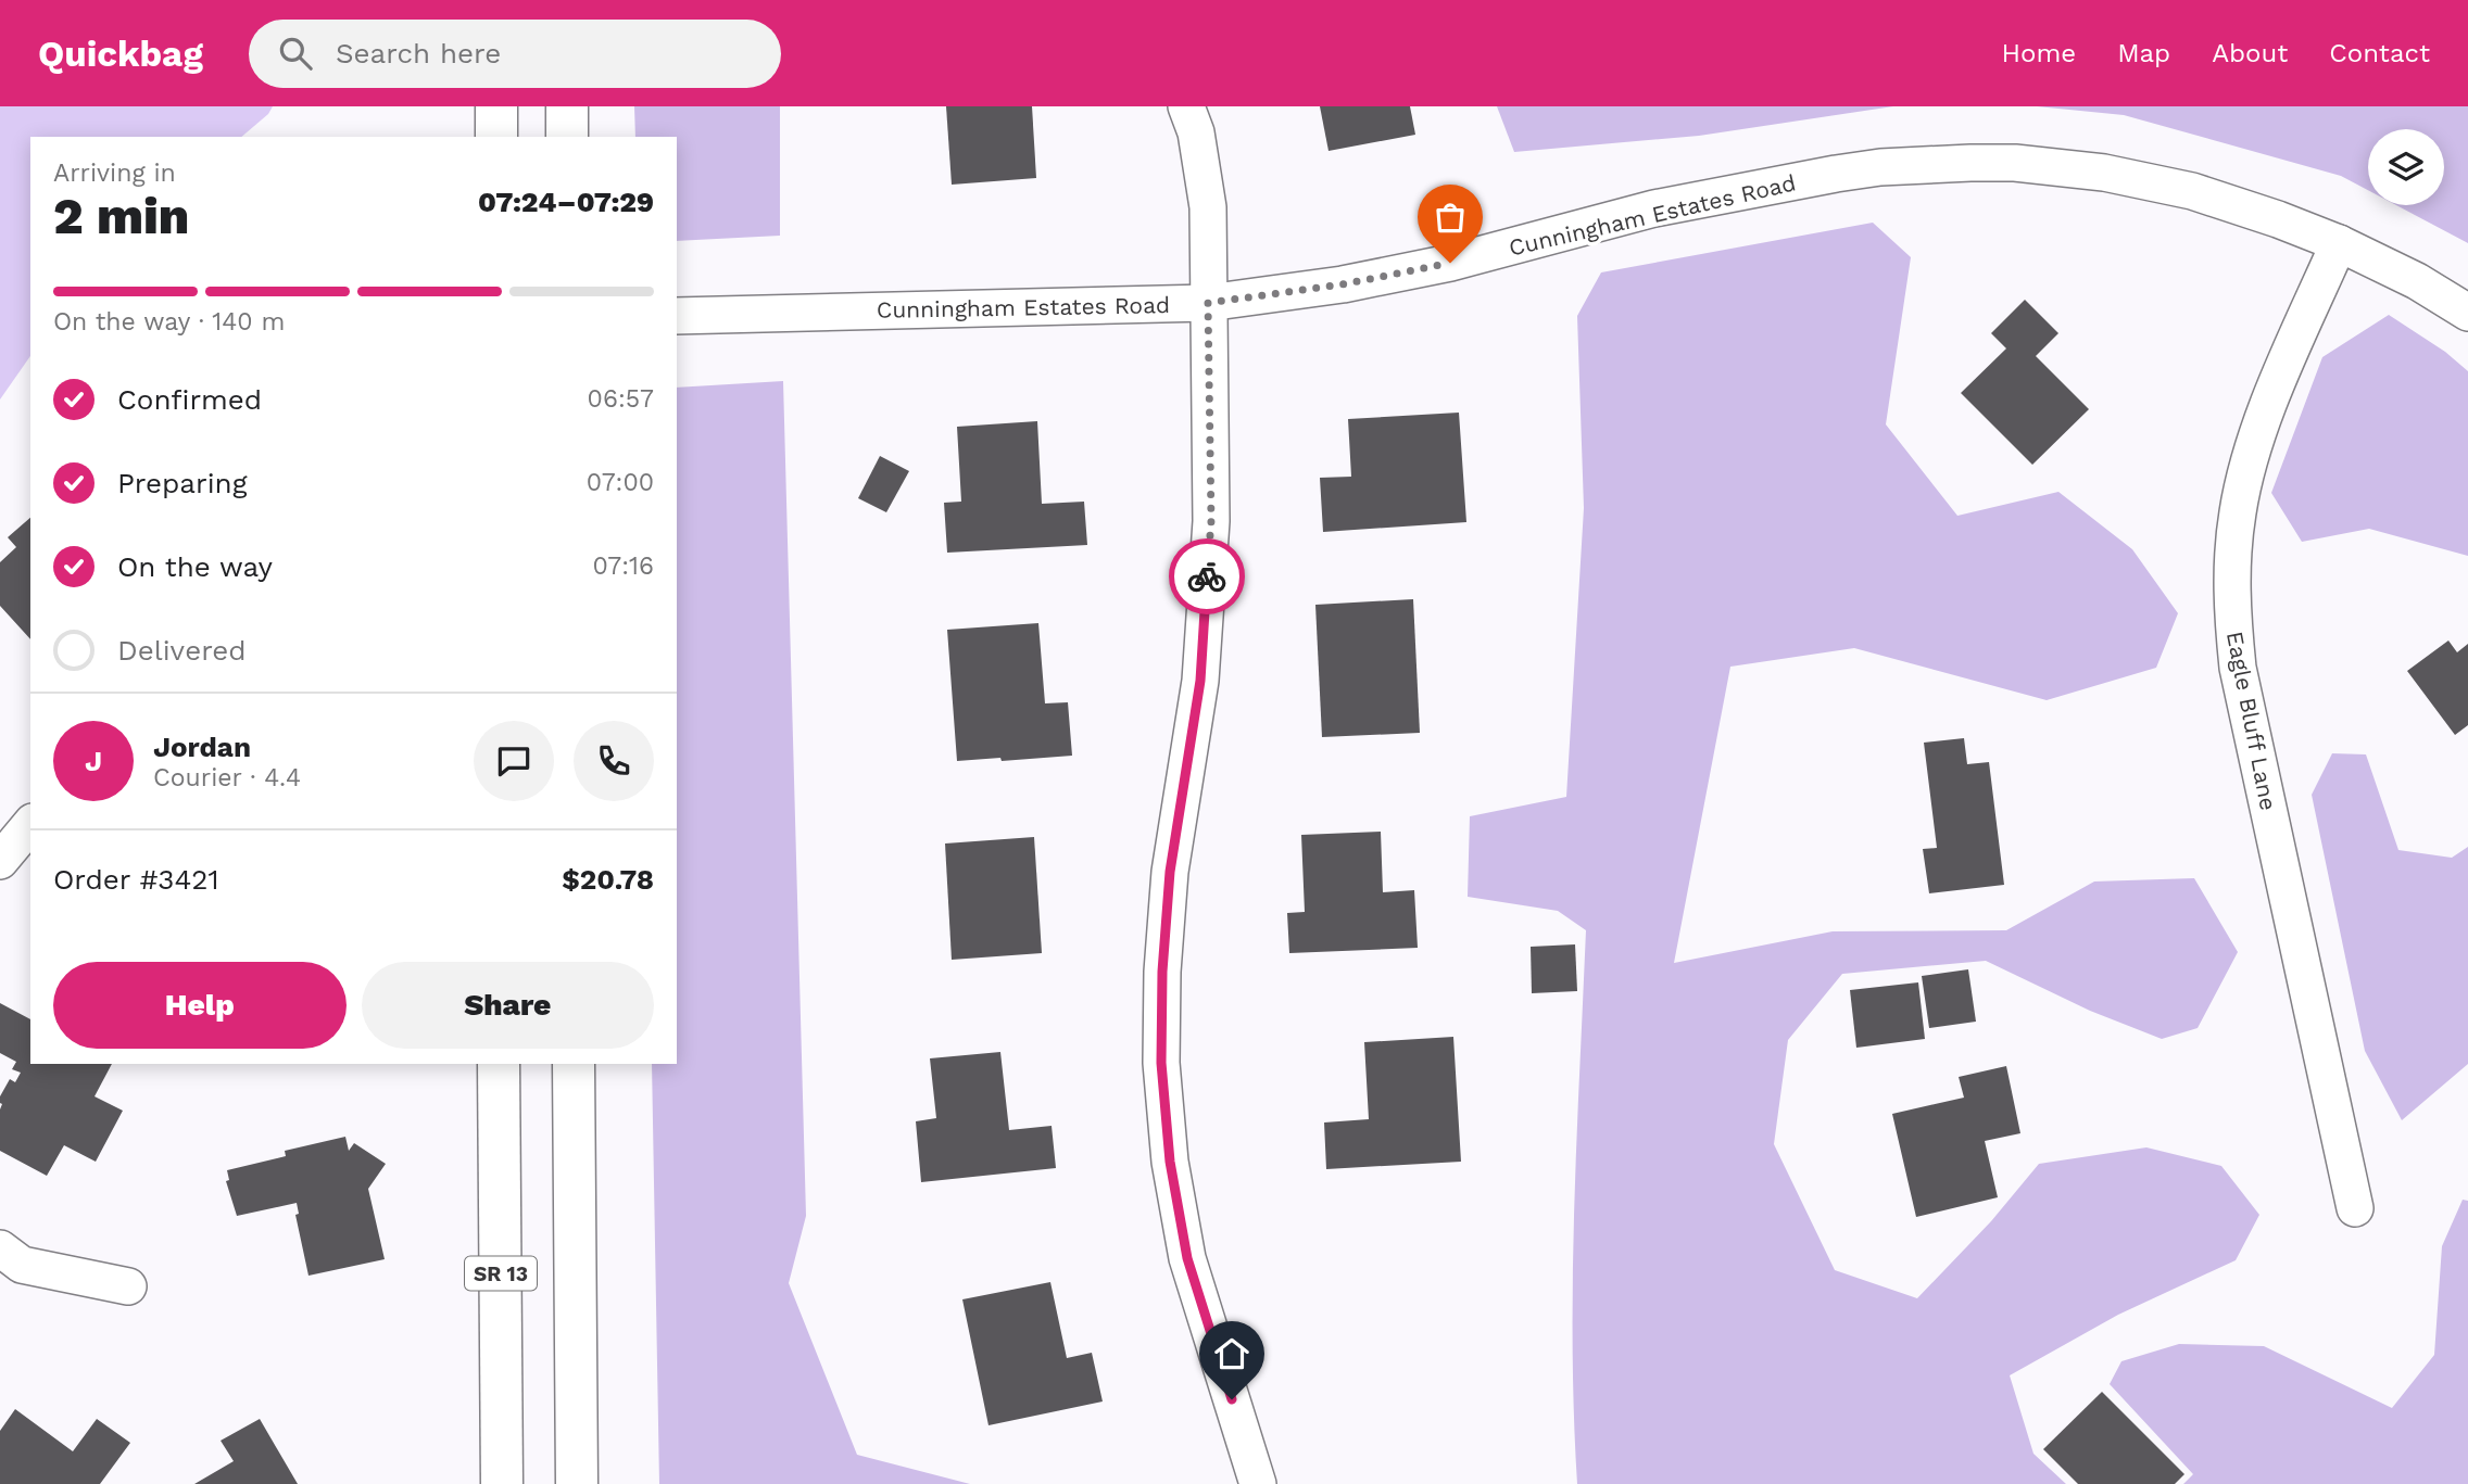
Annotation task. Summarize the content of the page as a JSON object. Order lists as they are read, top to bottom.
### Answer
{
  "streets": {
    "main road": ["SR 13"],
    "street": ["Cunningham Estates Road", "Eagle Bluff Lane"]
  },
  "crossings": [
    ["Cunningham Estates Road", "Eagle Bluff Lane"]
  ],
  "page": {
    "header": "Quickbag",
    "search": "Search here",
    "nav": [
      "Home",
      "Map",
      "About",
      "Contact"
    ],
    "heading": ["2 min", "Arriving in", "07:24–07:29"],
    "panel": [
      "Jordan",
      "Courier · 4.4",
      "Order #3421",
      "$20.78"
    ],
    "bar": "On the way · 140 m",
    "list": [
      ["Confirmed", "06:57"],
      ["Preparing", "07:00"],
      ["On the way", "07:16"],
      "Delivered"
    ],
    "round": "J",
    "buttons": ["Help", "Share"]
  }
}
